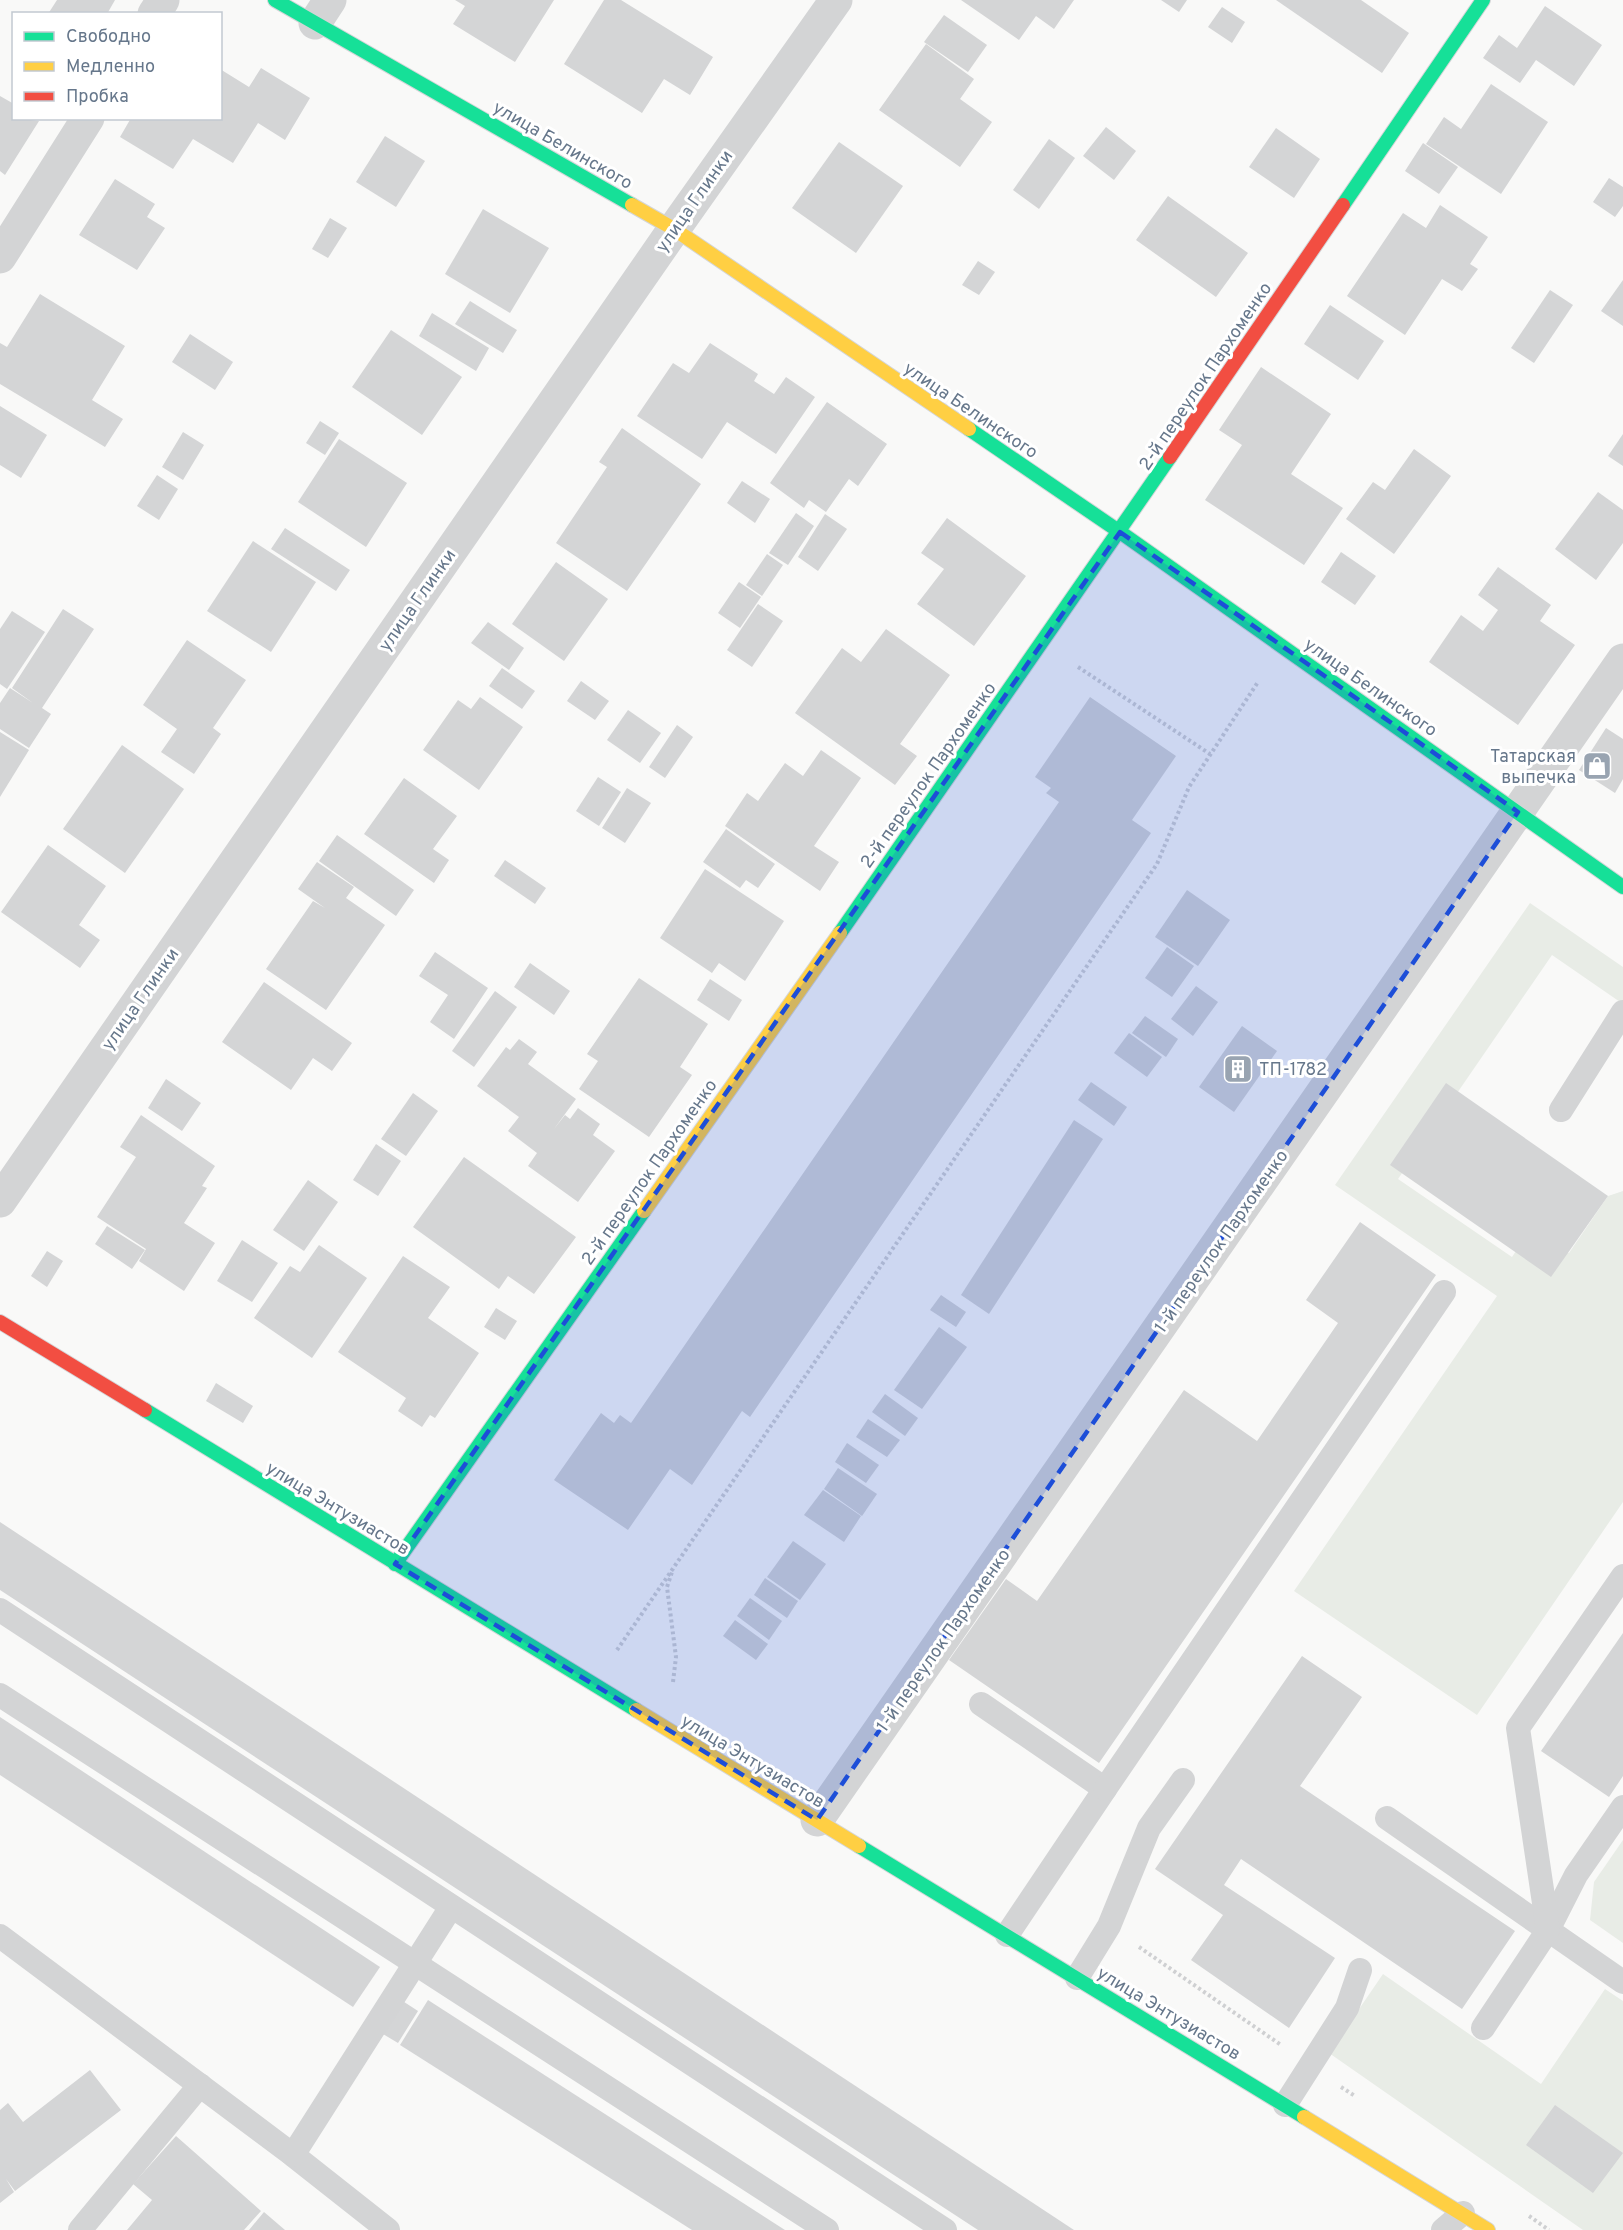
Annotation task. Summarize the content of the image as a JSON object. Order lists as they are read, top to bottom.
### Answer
{
  "streets": {
    "street": [
      "улица Белинского",
      "улица Глинки",
      "2-й переулок Пархоменко",
      "1-й переулок Пархоменко",
      "улица Энтузиастов"
    ]
  },
  "crossings": [
    ["улица Белинского", "улица Глинки"],
    ["улица Белинского", "2-й переулок Пархоменко"],
    ["улица Белинского", "1-й переулок Пархоменко"],
    ["2-й переулок Пархоменко", "улица Энтузиастов"],
    ["1-й переулок Пархоменко", "улица Энтузиастов"]
  ],
  "places": {
    "shop": ["Татарская выпечка"],
    "building": ["ТП-1782"]
  },
  "legend": ["Свободно", "Медленно", "Пробка"]
}
